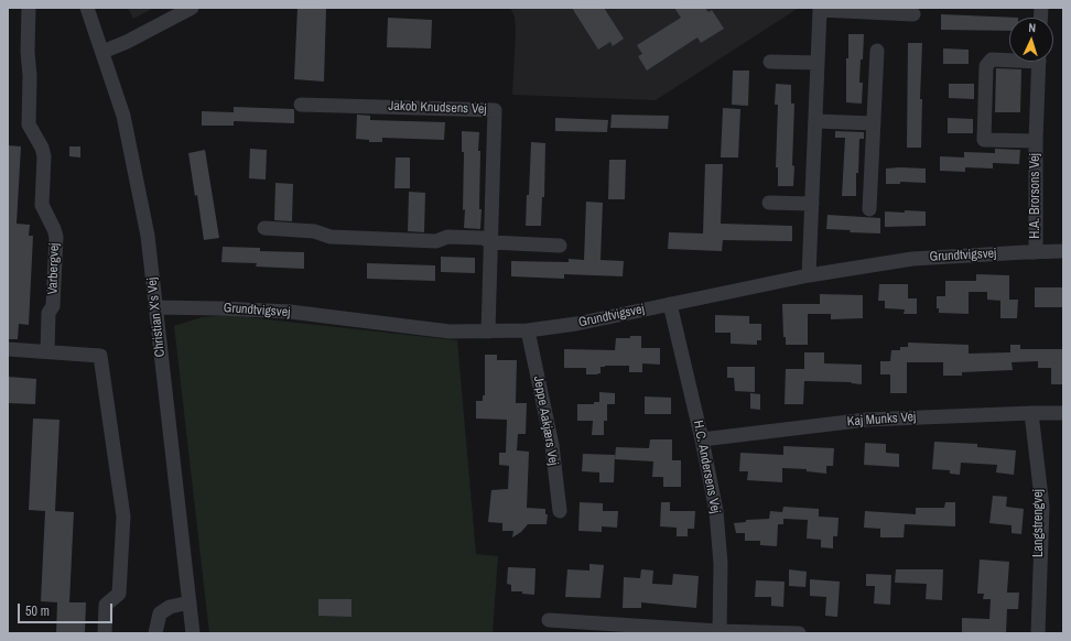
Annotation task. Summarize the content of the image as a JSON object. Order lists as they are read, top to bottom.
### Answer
{
  "streets": {
    "street": [
      "Jakob Knudsens Vej",
      "H.A. Brorsons Vej",
      "Grundtvigsvej",
      "Varbergvej",
      "Christian X's Vej",
      "Kaj Munks Vej",
      "Jeppe Aakjærs Vej",
      "H.C. Andersens Vej",
      "Langstrengvej"
    ]
  },
  "crossings": [
    ["Jakob Knudsens Vej", "Grundtvigsvej"],
    ["H.A. Brorsons Vej", "Grundtvigsvej"],
    ["Grundtvigsvej", "Christian X's Vej"],
    ["Grundtvigsvej", "Jeppe Aakjærs Vej"],
    ["Grundtvigsvej", "H.C. Andersens Vej"],
    ["Kaj Munks Vej", "H.C. Andersens Vej"],
    ["Kaj Munks Vej", "Langstrengvej"]
  ],
  "scale_bar": "50 m",
  "north": "top"
}
